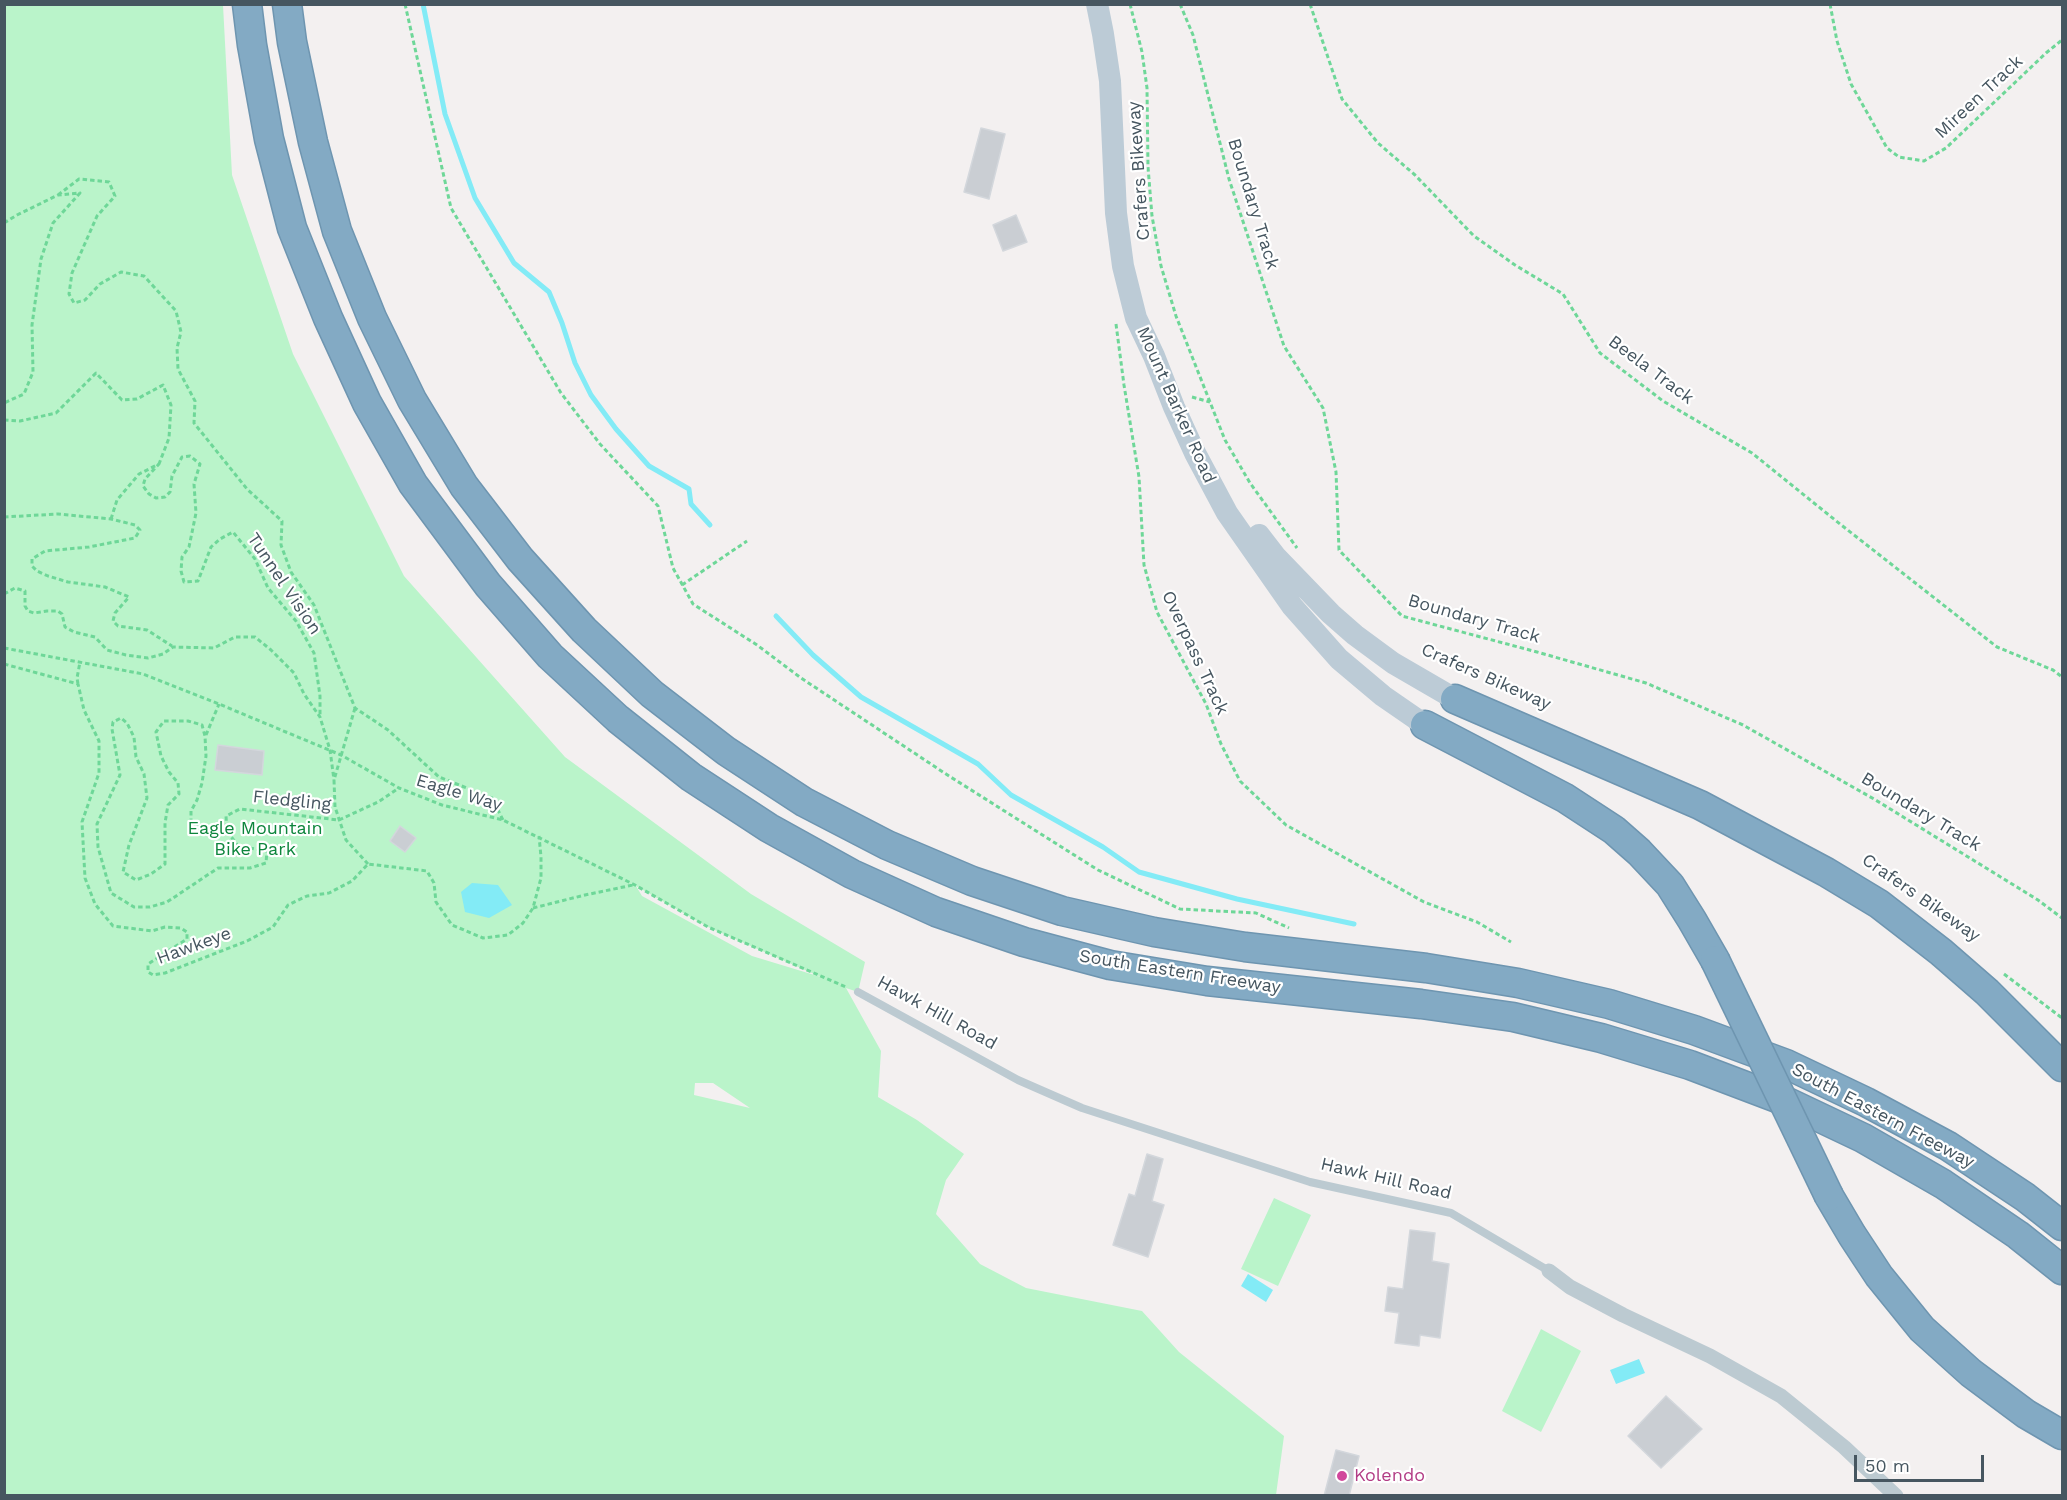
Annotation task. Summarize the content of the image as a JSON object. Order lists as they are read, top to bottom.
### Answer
{
  "streets": {
    "highway": ["South Eastern Freeway"],
    "main road": ["Mount Barker Road"],
    "street": ["Hawk Hill Road"],
    "path": [
      "Mireen Track",
      "Crafers Bikeway",
      "Boundary Track",
      "Beela Track",
      "Tunnel Vision",
      "Overpass Track",
      "Eagle Way",
      "Fledgling",
      "Hawkeye"
    ]
  },
  "crossings": [
    ["Eagle Way", "Fledgling"],
    ["Eagle Way", "Hawk Hill Road"]
  ],
  "parks": ["Eagle Mountain Bike Park"],
  "places": ["Kolendo"],
  "scale_bar": "50 m"
}
